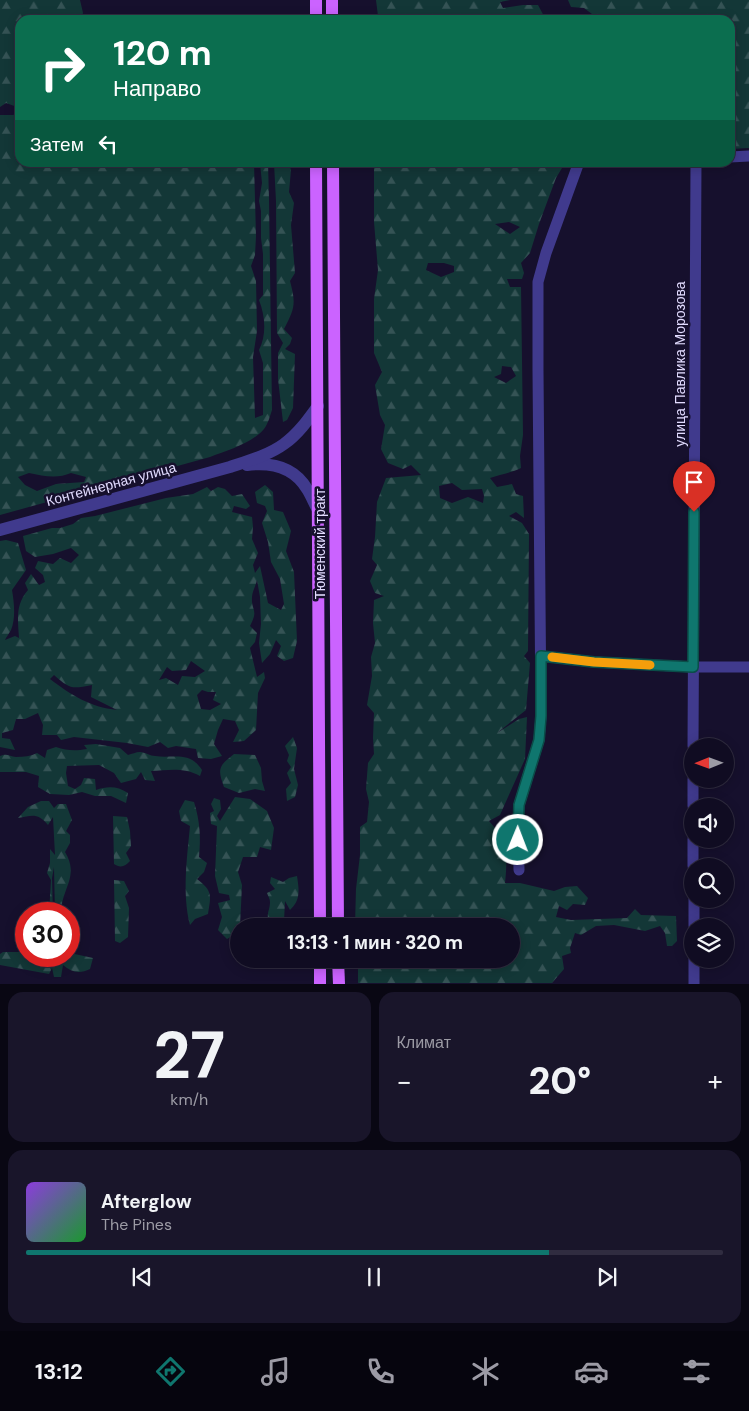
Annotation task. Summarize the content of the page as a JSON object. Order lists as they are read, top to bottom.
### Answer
{
  "streets": {
    "main road": ["Тюменский тракт"],
    "street": ["улица Павлика Морозова", "Контейнерная улица"]
  },
  "crossings": [
    ["Контейнерная улица", "Тюменский тракт"]
  ],
  "north": "left",
  "page": {
    "turn": ["120 m", "Направо"],
    "then": "Затем",
    "limit": "30",
    "trip": "13:13 · 1 мин · 320 m",
    "tile": [
      ["27", "km/h"],
      "Климат"
    ],
    "heat": ["−", "20°", "+"],
    "song": ["Afterglow", "The Pines"],
    "tabs": "13:12"
  }
}
